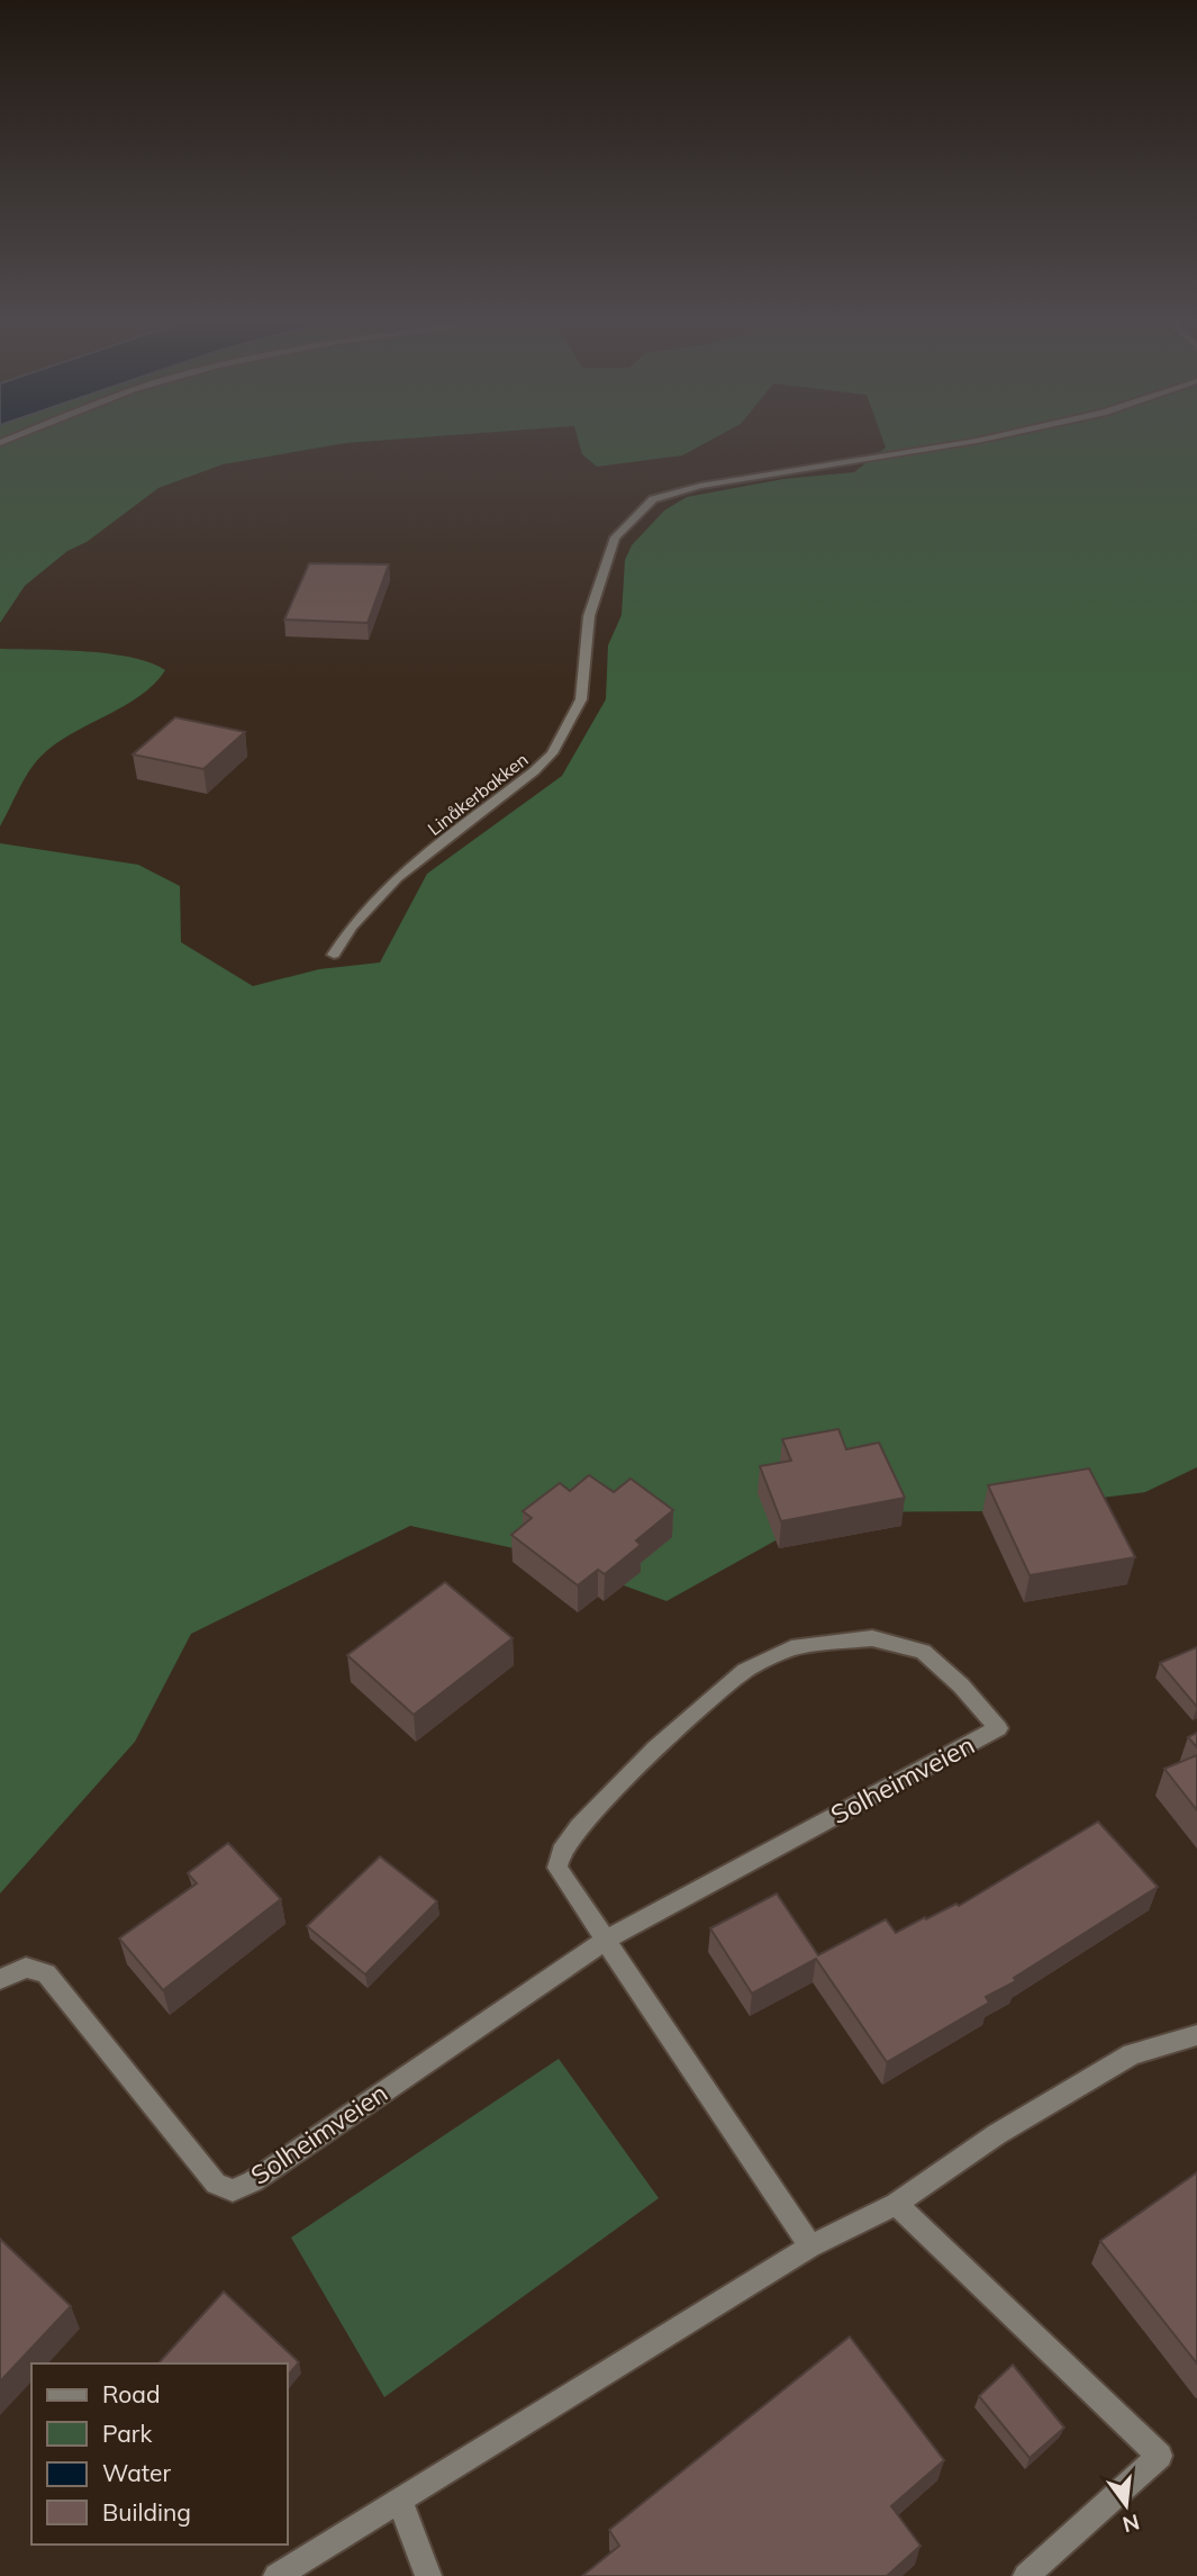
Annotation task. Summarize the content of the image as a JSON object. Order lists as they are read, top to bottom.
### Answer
{
  "streets": {
    "street": ["Linåkerbakken", "Solheimveien"]
  },
  "legend": [
    "Road",
    "Park",
    "Water",
    "Building"
  ],
  "north": "bottom"
}
